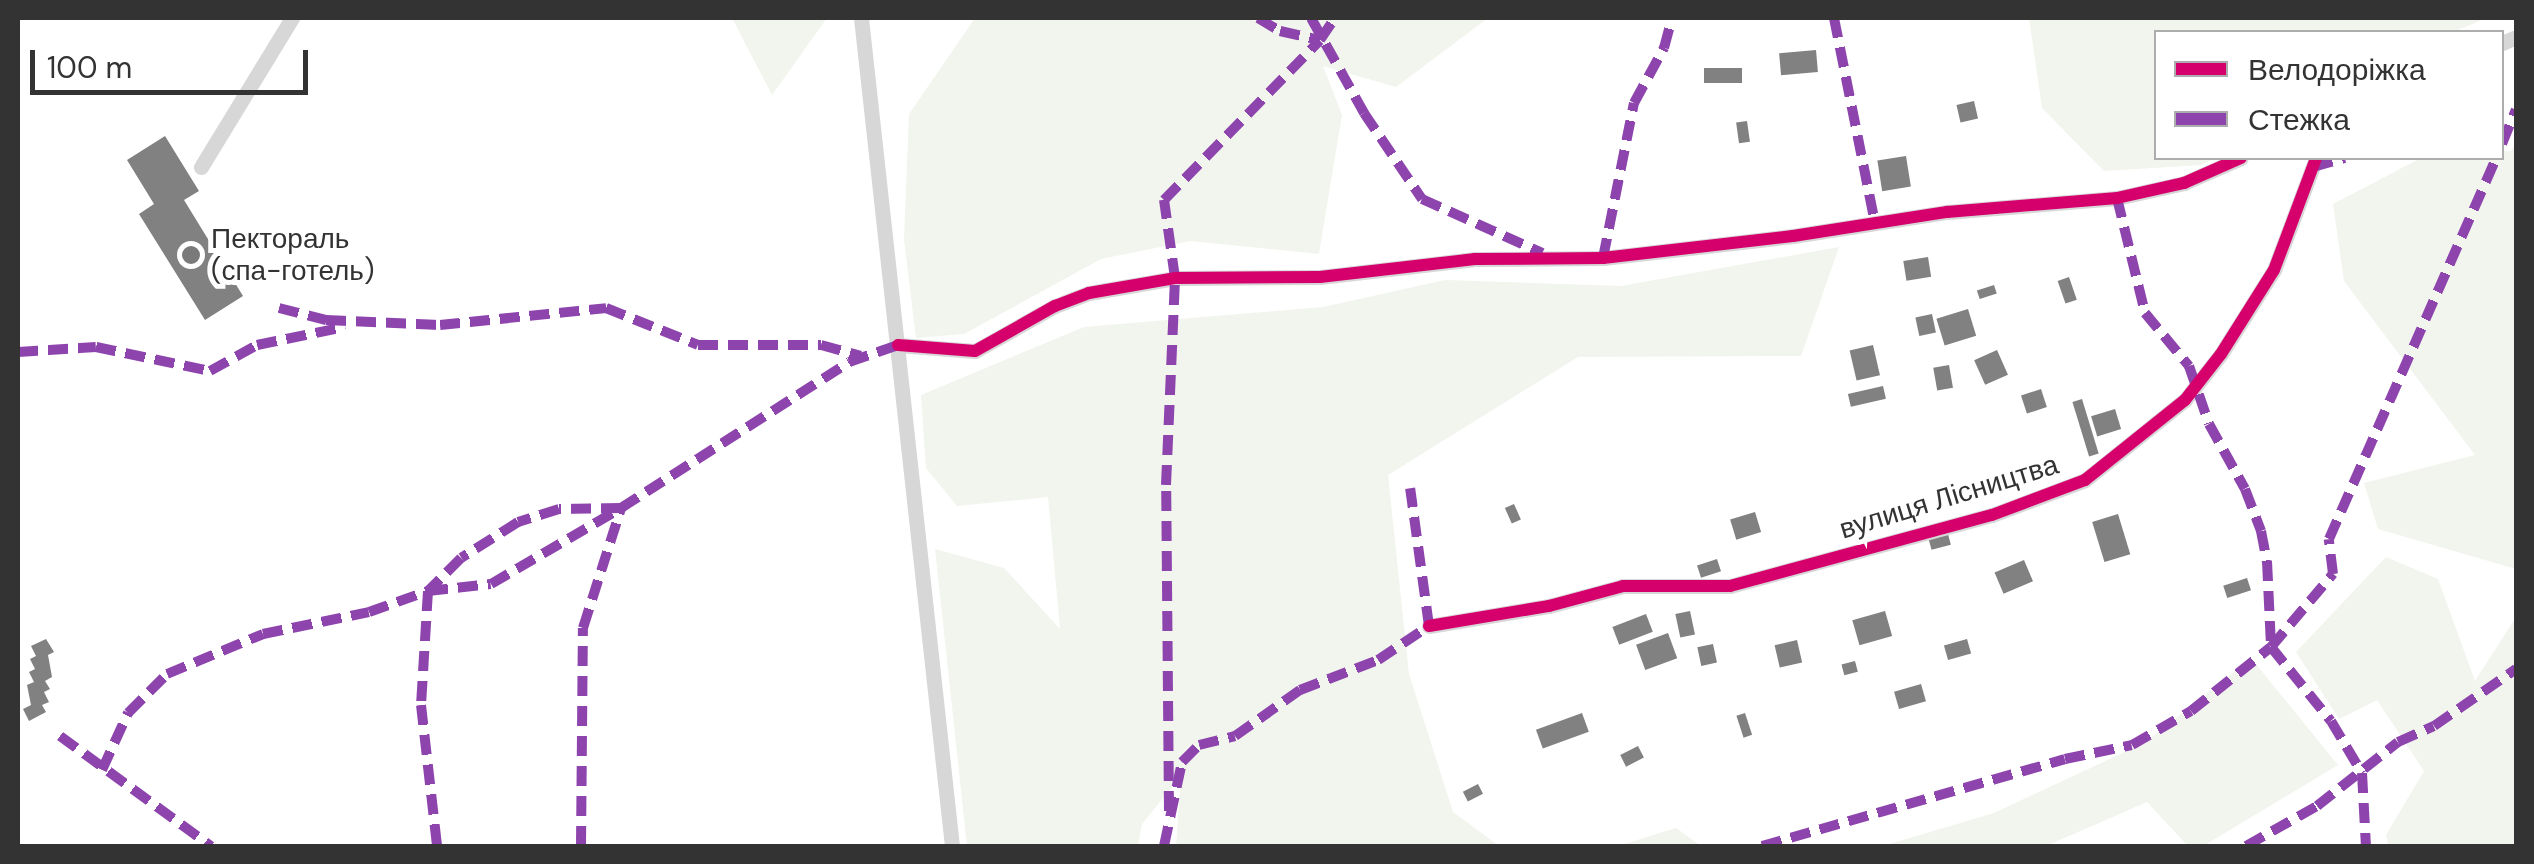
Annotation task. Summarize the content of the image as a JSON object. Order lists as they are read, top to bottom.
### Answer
{
  "streets": {
    "street": ["вулиця Лісництва"]
  },
  "places": ["Пектораль (спа-готель)"],
  "legend": ["Велодоріжка", "Стежка"],
  "scale_bar": "100 m"
}
